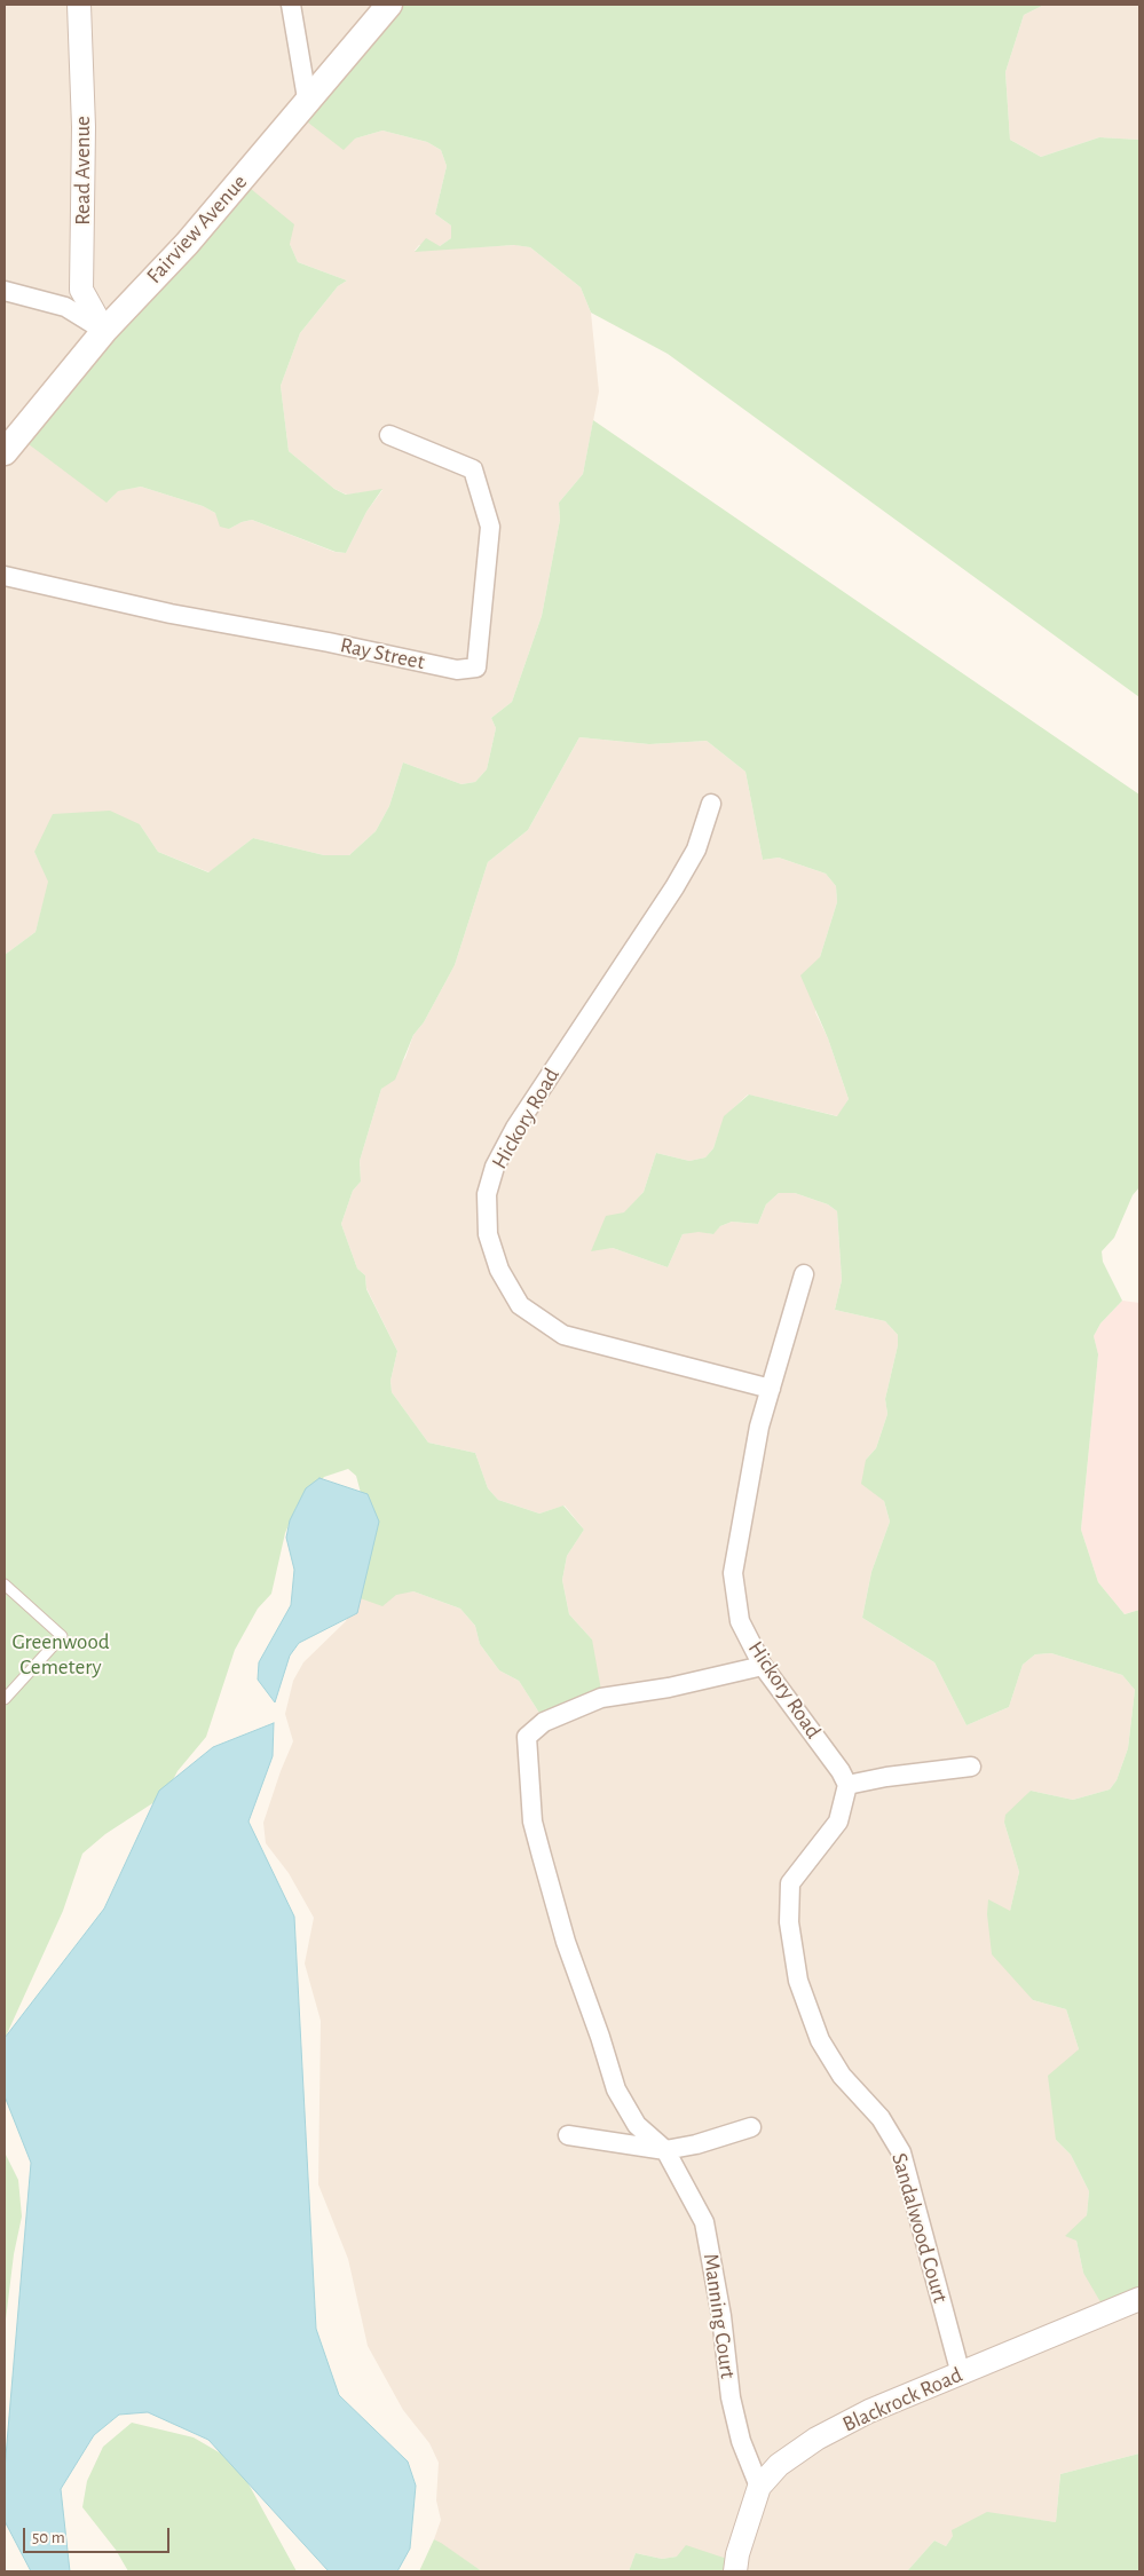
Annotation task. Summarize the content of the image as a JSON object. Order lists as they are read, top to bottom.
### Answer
{
  "streets": {
    "main road": ["Fairview Avenue"],
    "street": [
      "Read Avenue",
      "Ray Street",
      "Hickory Road",
      "Sandalwood Court",
      "Manning Court",
      "Blackrock Road"
    ]
  },
  "crossings": [
    ["Read Avenue", "Fairview Avenue"],
    ["Hickory Road", "Sandalwood Court"],
    ["Sandalwood Court", "Blackrock Road"],
    ["Manning Court", "Blackrock Road"]
  ],
  "parks": ["Greenwood Cemetery"],
  "scale_bar": "50 m"
}
